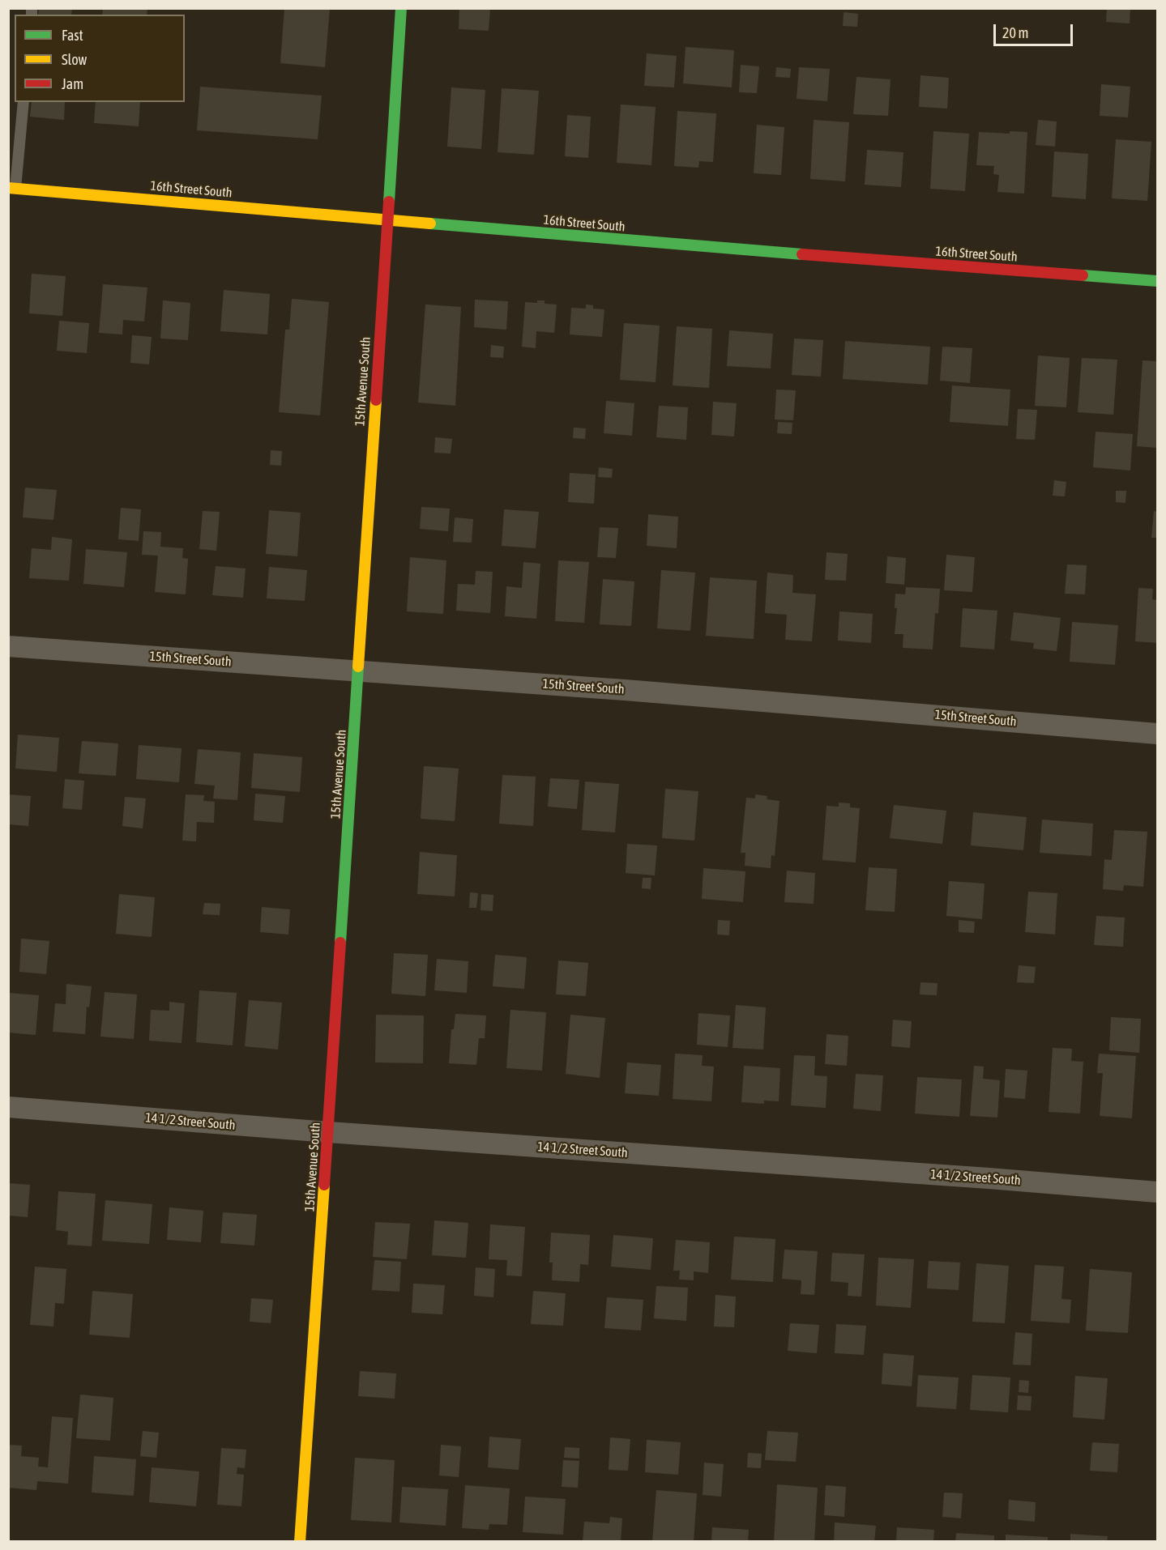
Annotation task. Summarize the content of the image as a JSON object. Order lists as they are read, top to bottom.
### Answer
{
  "streets": {
    "street": [
      "16th Street South",
      "15th Avenue South",
      "15th Street South",
      "14 1/2 Street South"
    ]
  },
  "crossings": [
    ["16th Street South", "15th Avenue South"],
    ["15th Avenue South", "15th Street South"],
    ["15th Avenue South", "14 1/2 Street South"]
  ],
  "legend": ["Fast", "Slow", "Jam"],
  "scale_bar": "20 m"
}
